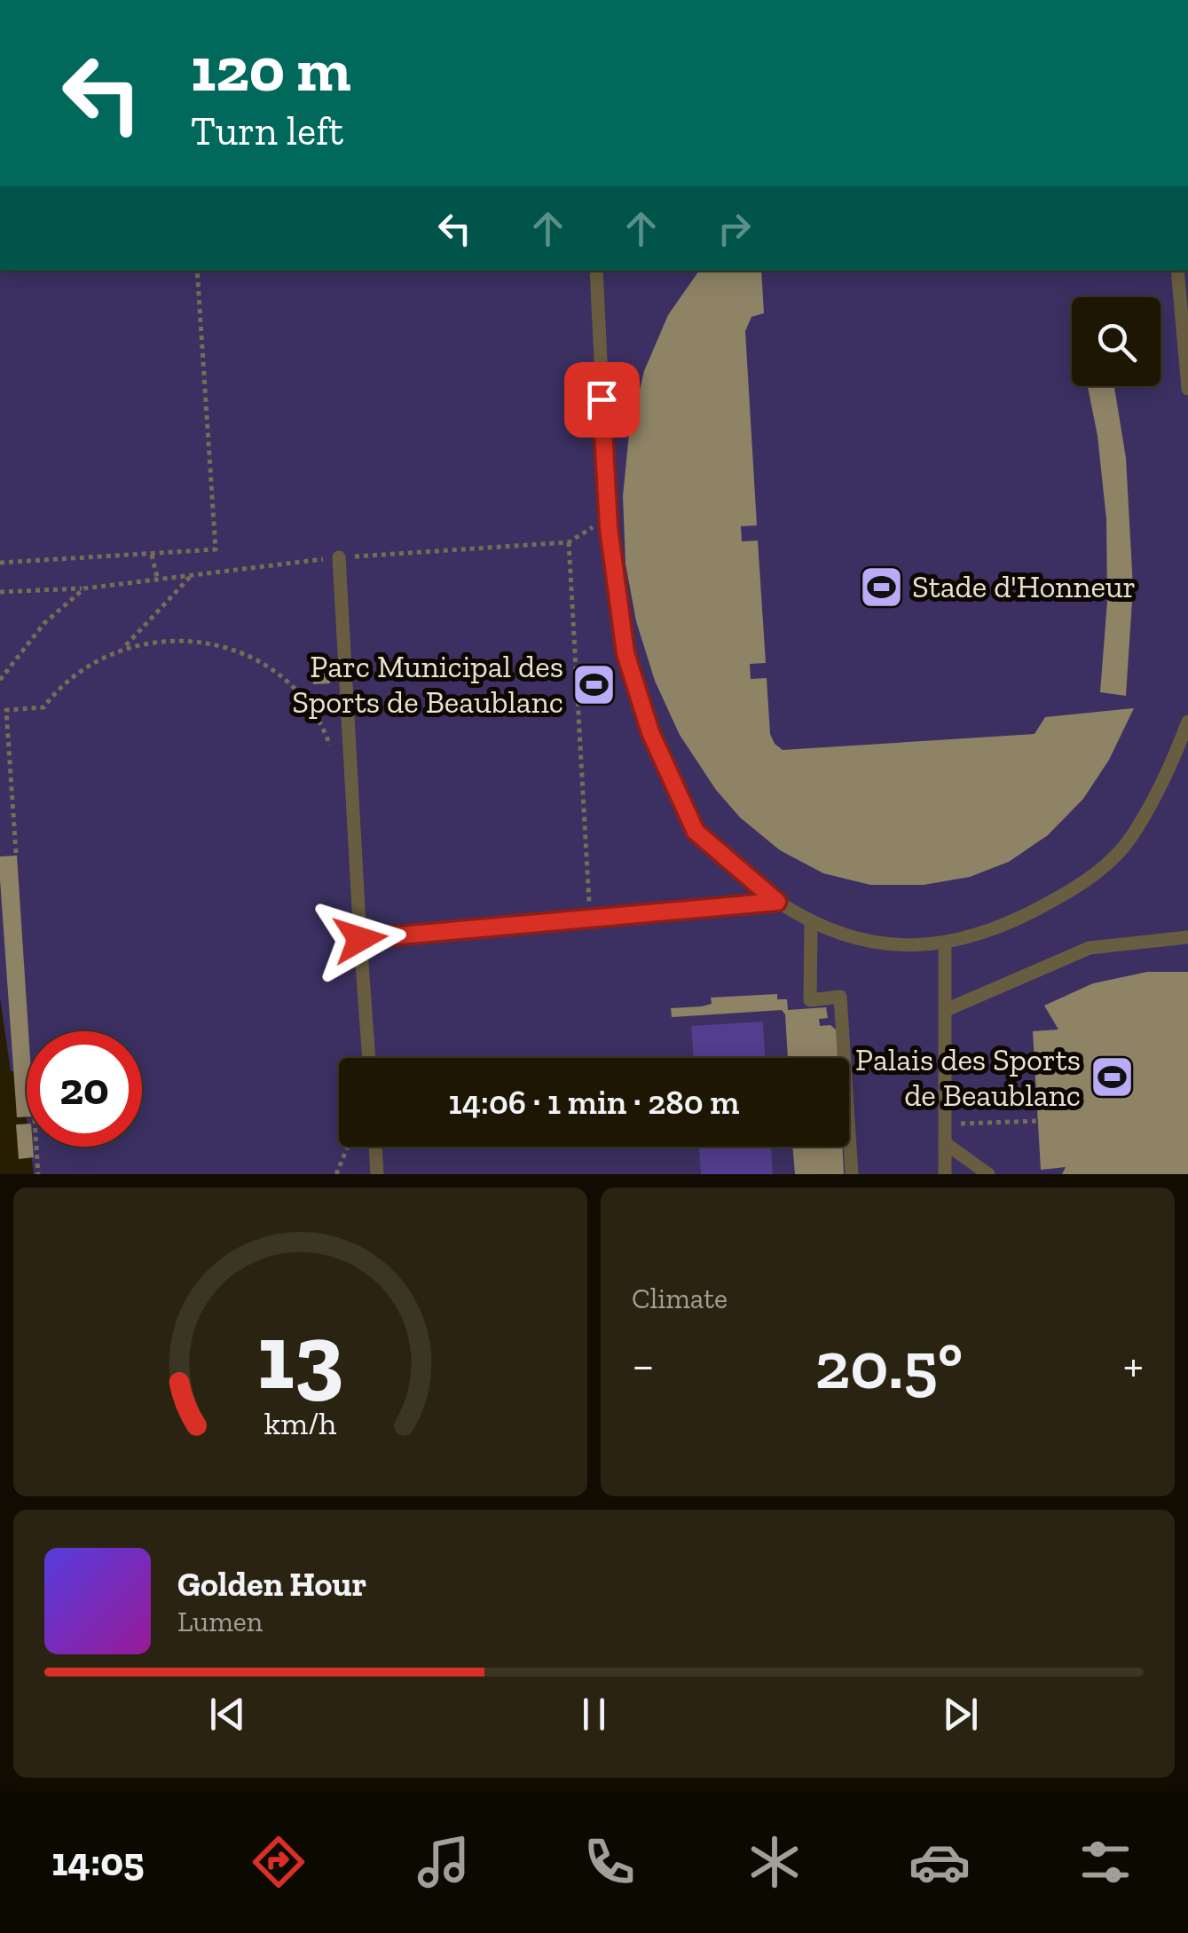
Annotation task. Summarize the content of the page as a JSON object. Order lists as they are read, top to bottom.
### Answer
{
  "places": {
    "sports": ["Stade d'Honneur", "Parc Municipal des Sports de Beaublanc", "Palais des Sports de Beaublanc"]
  },
  "page": {
    "turn": ["120 m", "Turn left"],
    "limit": "20",
    "trip": "14:06 · 1 min · 280 m",
    "tile": "Climate",
    "heat": ["−", "20.5°", "+"],
    "song": ["Golden Hour", "Lumen"],
    "tabs": "14:05",
    "gauge": ["13", "km/h"]
  }
}
